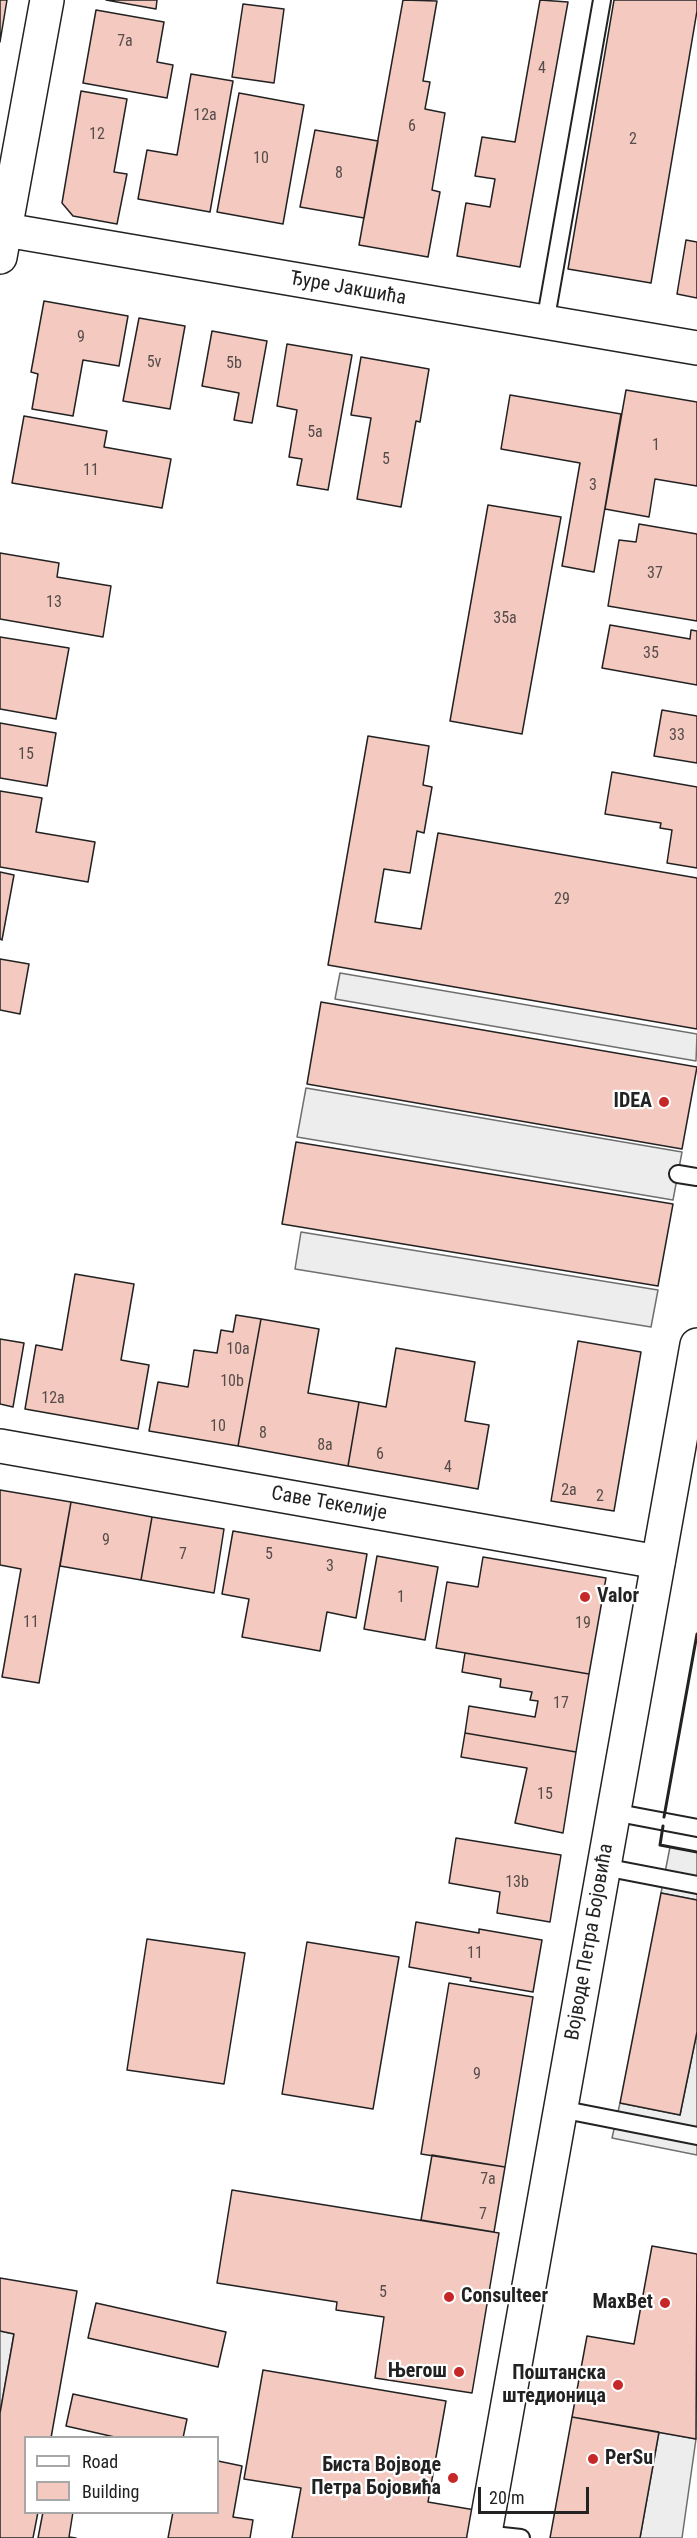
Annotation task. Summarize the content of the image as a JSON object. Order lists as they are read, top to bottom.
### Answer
{
  "streets": {
    "street": ["Ђуре Јакшића", "Саве Текелије", "Војводе Петра Бојовића"]
  },
  "crossings": [
    ["Саве Текелије", "Војводе Петра Бојовића"]
  ],
  "places": [
    "IDEA",
    "Valor",
    "Consulteer",
    "MaxBet",
    "Његош",
    "Поштанска штедионица",
    "PerSu",
    "Биста Војводе Петра Бојовића"
  ],
  "house_numbers": [
    "7a",
    "4",
    "12a",
    "6",
    "12",
    "2",
    "10",
    "8",
    "9",
    "5v",
    "5b",
    "5a",
    "1",
    "5",
    "11",
    "3",
    "37",
    "13",
    "35a",
    "35",
    "33",
    "15",
    "29",
    "10a",
    "10b",
    "12a",
    "10",
    "8",
    "8a",
    "6",
    "4",
    "2a",
    "2",
    "9",
    "7",
    "5",
    "3",
    "1",
    "11",
    "19",
    "17",
    "15",
    "13b",
    "11",
    "9",
    "7a",
    "7",
    "5"
  ],
  "legend": ["Road", "Building"],
  "scale_bar": "20 m"
}
